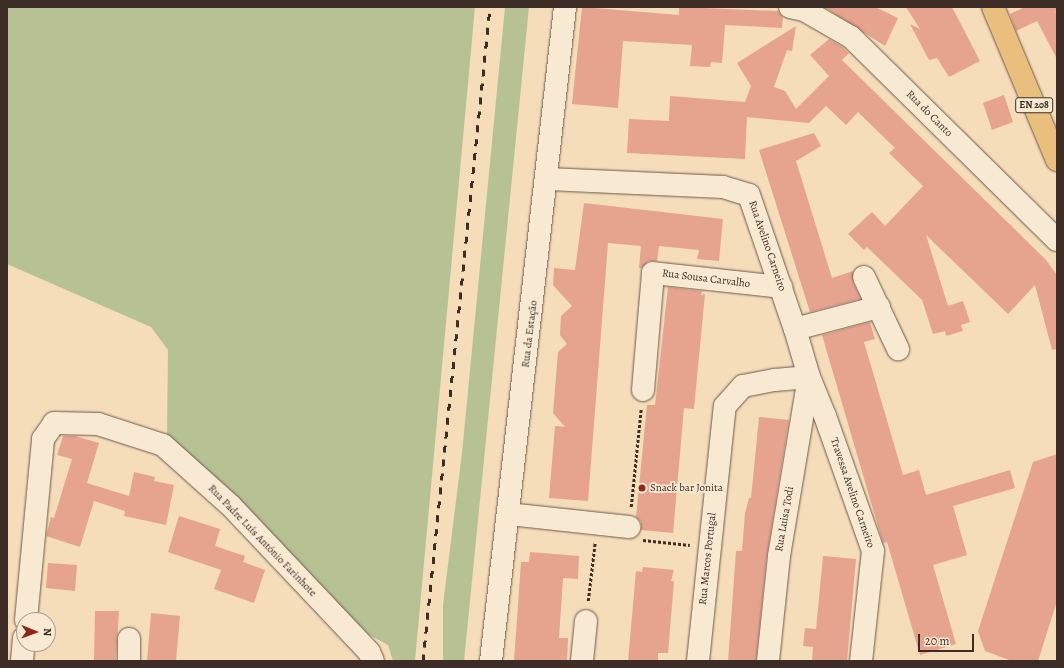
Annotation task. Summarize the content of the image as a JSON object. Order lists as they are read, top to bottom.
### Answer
{
  "streets": {
    "main road": ["EN 208"],
    "street": [
      "Rua do Canto",
      "Rua Avelino Carneiro",
      "Rua Sousa Carvalho",
      "Rua da Estação",
      "Travessa Avelino Carneiro",
      "Rua Luisa Todi",
      "Rua Padre Luís António Farinhote",
      "Rua Marcos Portugal"
    ]
  },
  "crossings": [
    ["Rua Avelino Carneiro", "Rua Sousa Carvalho"],
    ["Rua Avelino Carneiro", "Rua da Estação"],
    ["Rua Avelino Carneiro", "Travessa Avelino Carneiro"],
    ["Rua Avelino Carneiro", "Rua Luisa Todi"],
    ["Rua Avelino Carneiro", "Rua Marcos Portugal"],
    ["Travessa Avelino Carneiro", "Rua Luisa Todi"],
    ["Travessa Avelino Carneiro", "Rua Marcos Portugal"],
    ["Rua Luisa Todi", "Rua Marcos Portugal"]
  ],
  "places": ["Snack bar Jonita"],
  "scale_bar": "20 m",
  "north": "right"
}
